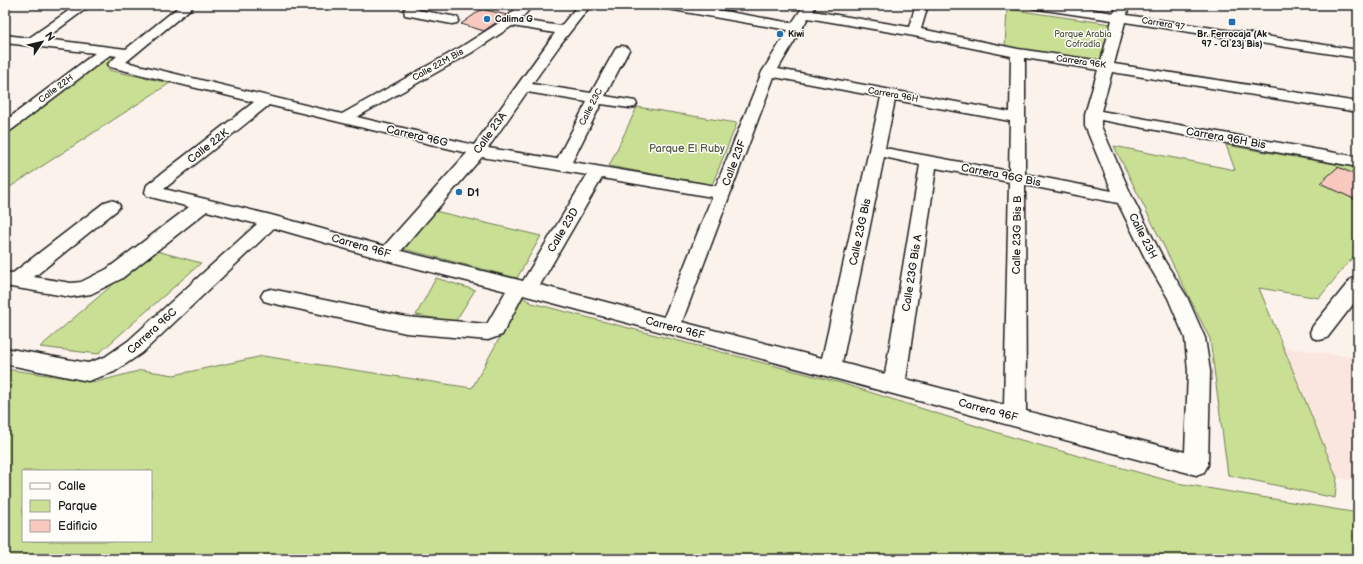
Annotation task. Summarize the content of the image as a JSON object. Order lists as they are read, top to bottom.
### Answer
{
  "streets": {
    "street": [
      "Carrera 97",
      "Carrera 96K",
      "Calle 22M Bis",
      "Calle 22H",
      "Carrera 96H",
      "Calle 23C",
      "Calle 23A",
      "Carrera 96G",
      "Carrera 96H Bis",
      "Calle 22K",
      "Calle 23F",
      "Carrera 96G Bis",
      "Calle 23D",
      "Calle 23G Bis",
      "Calle 23G Bis B",
      "Calle 23H",
      "Carrera 96F",
      "Calle 23G Bis A",
      "Carrera 96C"
    ]
  },
  "crossings": [
    ["Carrera 97", "Calle 23H"],
    ["Carrera 96K", "Calle 23F"],
    ["Carrera 96K", "Calle 23G Bis B"],
    ["Carrera 96K", "Calle 23H"],
    ["Calle 22M Bis", "Carrera 96G"],
    ["Carrera 96H", "Calle 23F"],
    ["Carrera 96H", "Calle 23G Bis"],
    ["Carrera 96H", "Calle 23G Bis B"],
    ["Calle 23C", "Carrera 96G"],
    ["Calle 23A", "Carrera 96G"],
    ["Calle 23A", "Carrera 96F"],
    ["Carrera 96G", "Calle 22K"],
    ["Carrera 96G", "Calle 23F"],
    ["Carrera 96G", "Calle 23D"],
    ["Carrera 96H Bis", "Calle 23H"],
    ["Calle 22K", "Carrera 96F"],
    ["Calle 23F", "Carrera 96F"],
    ["Carrera 96G Bis", "Calle 23G Bis"],
    ["Carrera 96G Bis", "Calle 23G Bis B"],
    ["Carrera 96G Bis", "Calle 23H"],
    ["Carrera 96G Bis", "Calle 23G Bis A"],
    ["Calle 23D", "Carrera 96F"],
    ["Calle 23G Bis", "Carrera 96F"],
    ["Calle 23G Bis B", "Carrera 96F"],
    ["Calle 23H", "Carrera 96F"],
    ["Carrera 96F", "Calle 23G Bis A"],
    ["Carrera 96F", "Carrera 96C"]
  ],
  "parks": ["Parque Arabia Cofradía", "Parque El Ruby"],
  "places": {
    "other": ["Calima G", "Kiwi", "D1"],
    "transit": ["Br. Ferrocaja (Ak 97 - Cl 23j Bis)"]
  },
  "legend": ["Calle", "Parque", "Edificio"],
  "north": "top right"
}
